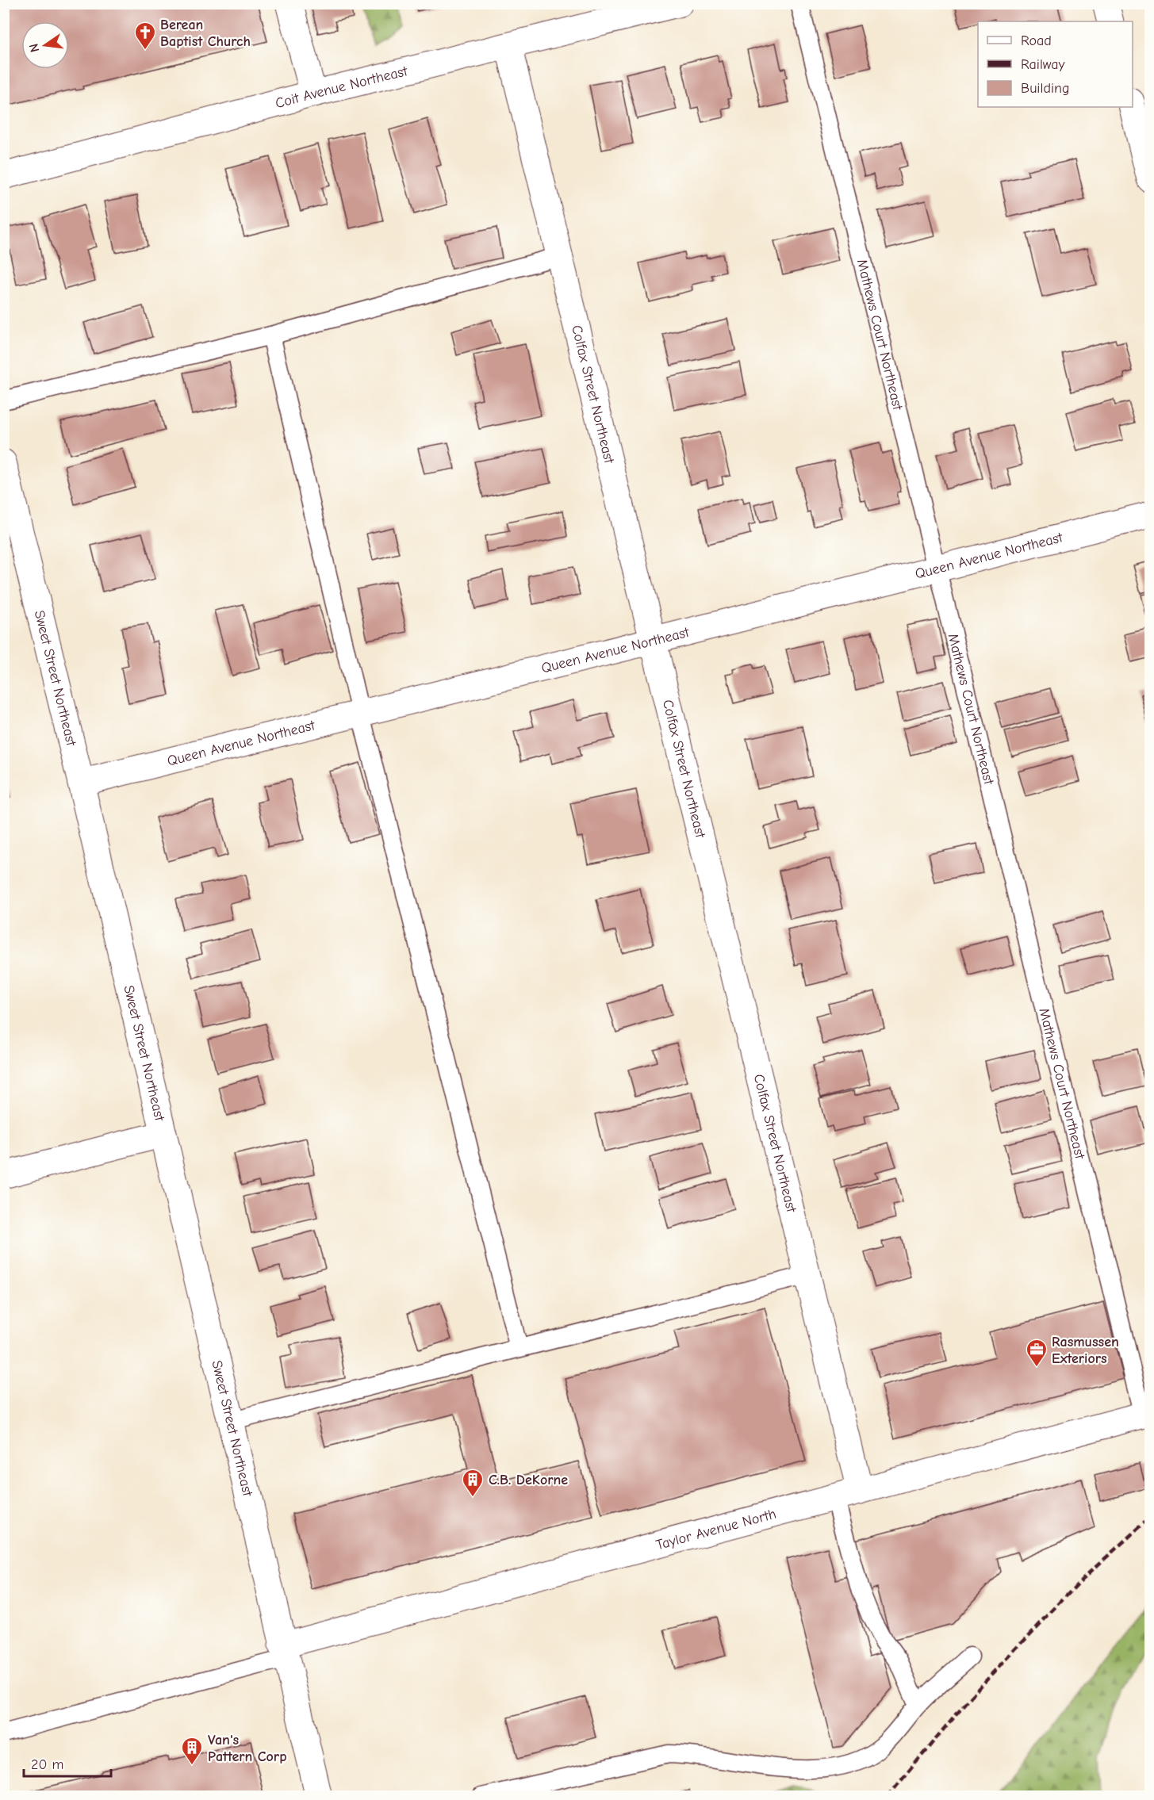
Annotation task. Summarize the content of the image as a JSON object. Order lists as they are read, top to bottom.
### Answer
{
  "streets": {
    "street": [
      "Coit Avenue Northeast",
      "Colfax Street Northeast",
      "Queen Avenue Northeast",
      "Sweet Street Northeast",
      "Taylor Avenue North"
    ],
    "lane": ["Mathews Court Northeast"]
  },
  "crossings": [
    ["Coit Avenue Northeast", "Colfax Street Northeast"],
    ["Mathews Court Northeast", "Queen Avenue Northeast"],
    ["Mathews Court Northeast", "Taylor Avenue North"],
    ["Colfax Street Northeast", "Queen Avenue Northeast"],
    ["Colfax Street Northeast", "Taylor Avenue North"],
    ["Queen Avenue Northeast", "Sweet Street Northeast"],
    ["Sweet Street Northeast", "Taylor Avenue North"]
  ],
  "places": {
    "church": ["Berean Baptist Church"],
    "office": ["Rasmussen Exteriors"],
    "building": ["C.B. DeKorne", "Van's Pattern Corp"]
  },
  "legend": ["Road", "Railway", "Building"],
  "scale_bar": "20 m",
  "north": "left"
}
